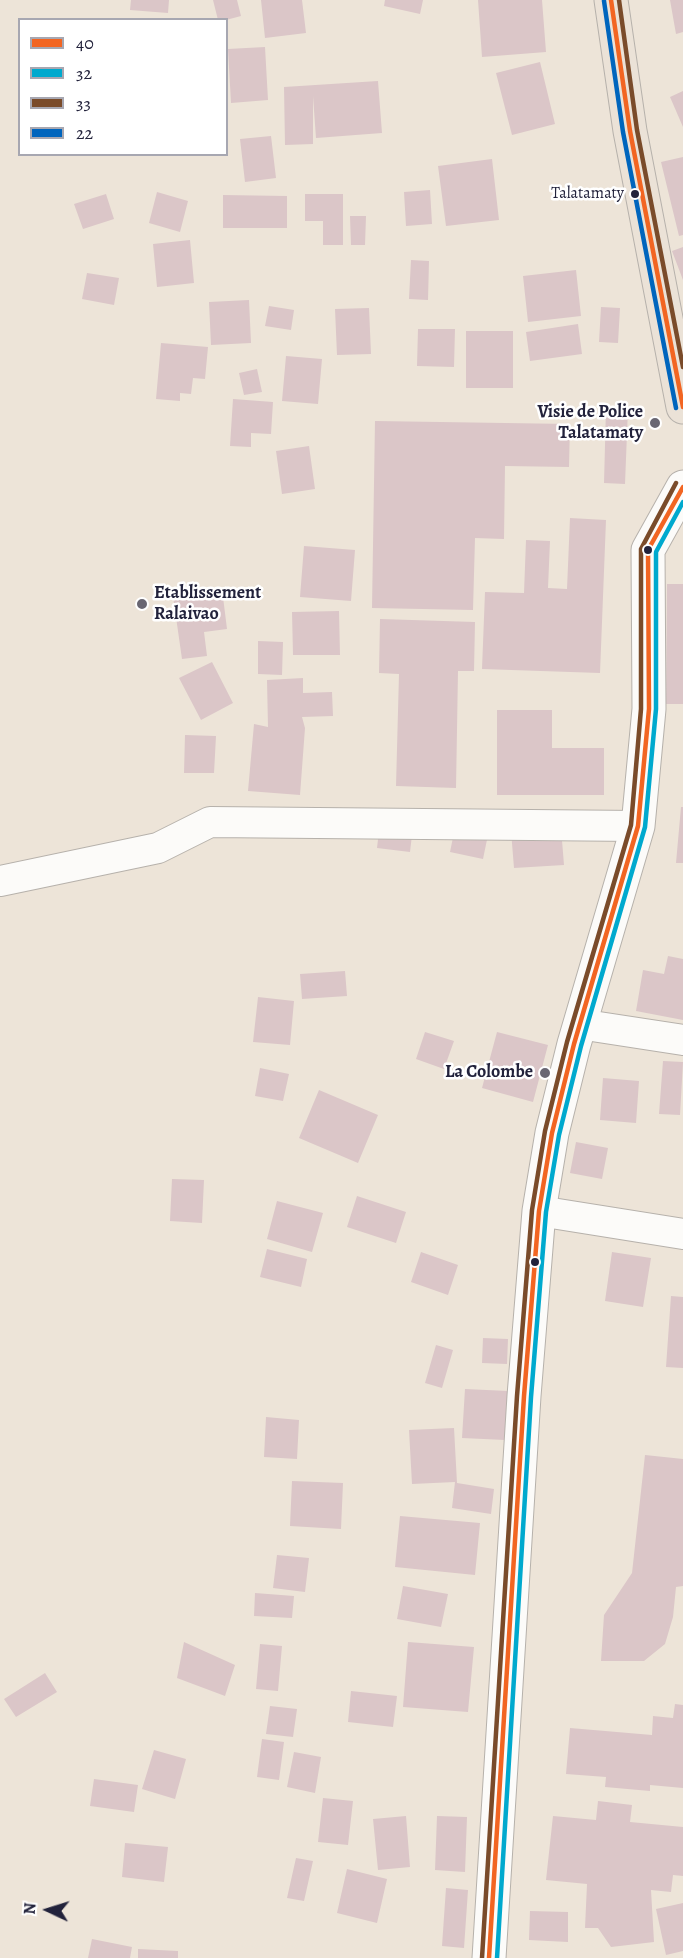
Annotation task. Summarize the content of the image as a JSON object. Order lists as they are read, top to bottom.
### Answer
{
  "places": [
    "Talatamaty",
    "Visie de Police Talatamaty",
    "Etablissement Ralaivao",
    "La Colombe"
  ],
  "lines": [
    "transit line 40",
    "transit line 33",
    "transit line 22",
    "transit line 32"
  ],
  "legend": [
    "40",
    "32",
    "33",
    "22"
  ],
  "north": "left"
}
